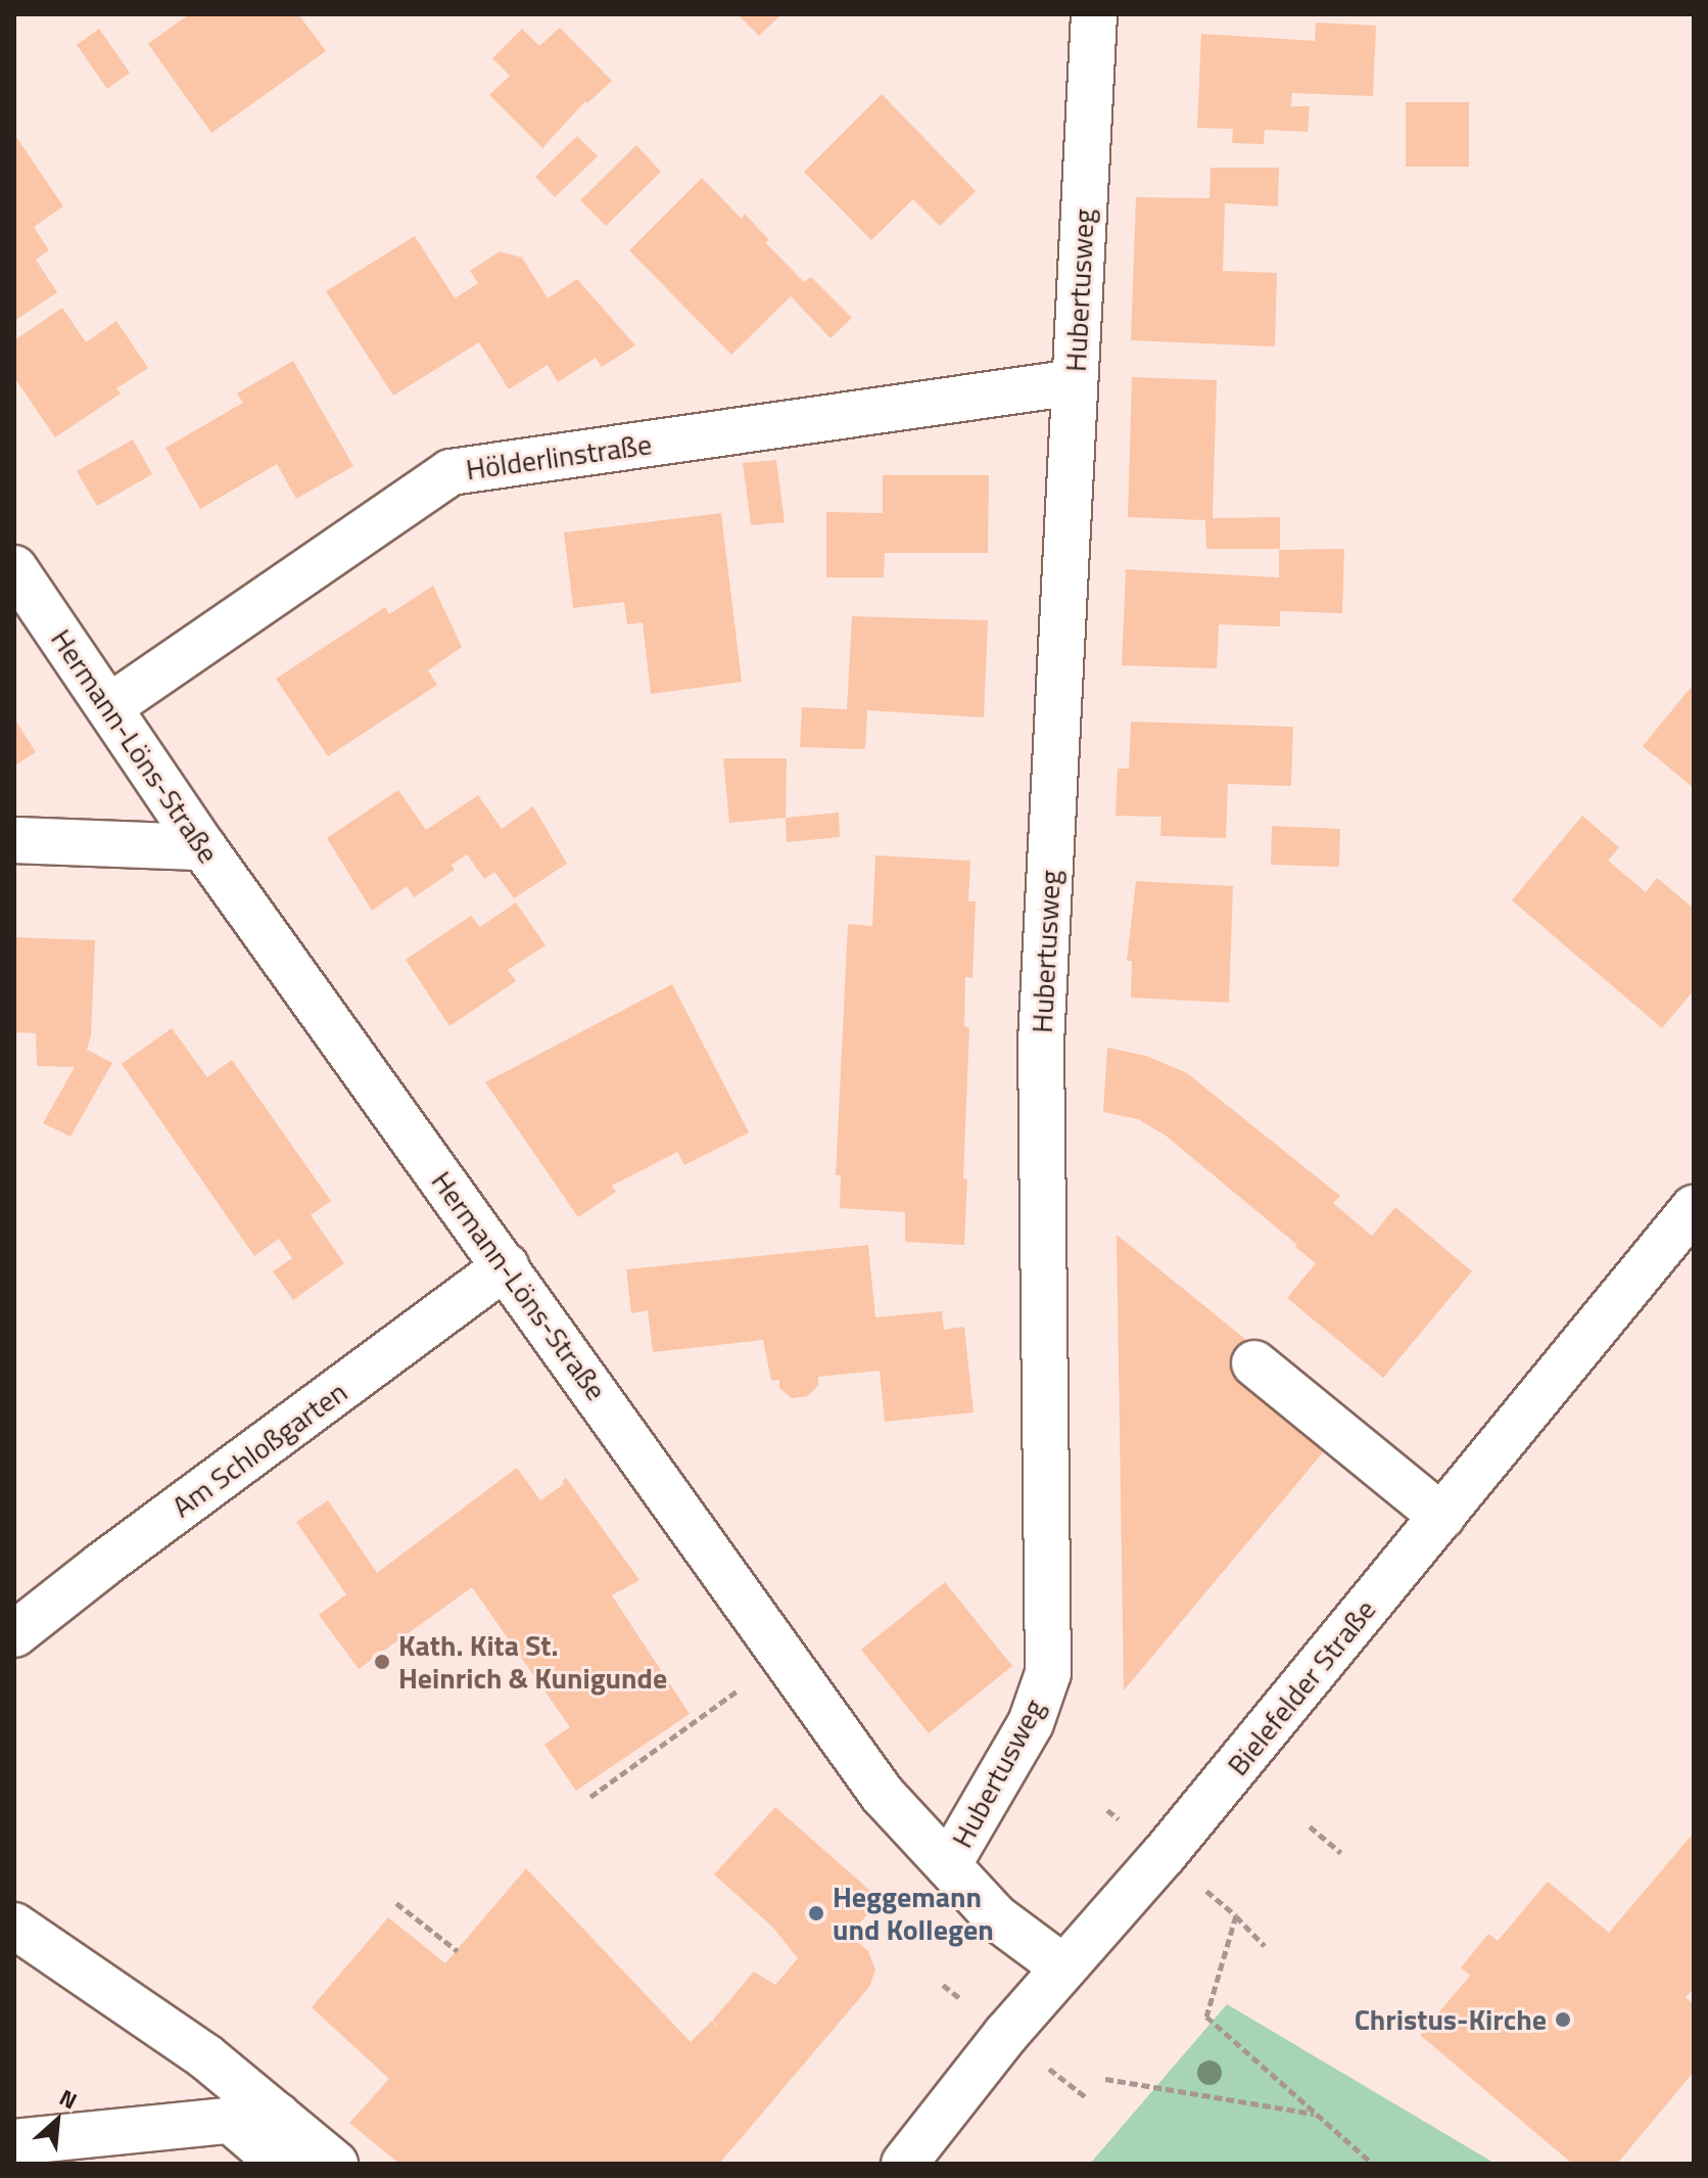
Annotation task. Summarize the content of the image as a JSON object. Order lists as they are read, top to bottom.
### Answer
{
  "streets": {
    "street": [
      "Hubertusweg",
      "Hölderlinstraße",
      "Hermann-Löns-Straße",
      "Am Schloßgarten",
      "Bielefelder Straße"
    ]
  },
  "crossings": [
    ["Hubertusweg", "Hölderlinstraße"],
    ["Hubertusweg", "Hermann-Löns-Straße"],
    ["Hölderlinstraße", "Hermann-Löns-Straße"],
    ["Hermann-Löns-Straße", "Am Schloßgarten"],
    ["Hermann-Löns-Straße", "Bielefelder Straße"]
  ],
  "places": ["Kath. Kita St. Heinrich & Kunigunde", "Heggemann und Kollegen", "Christus-Kirche"],
  "north": "top right"
}
